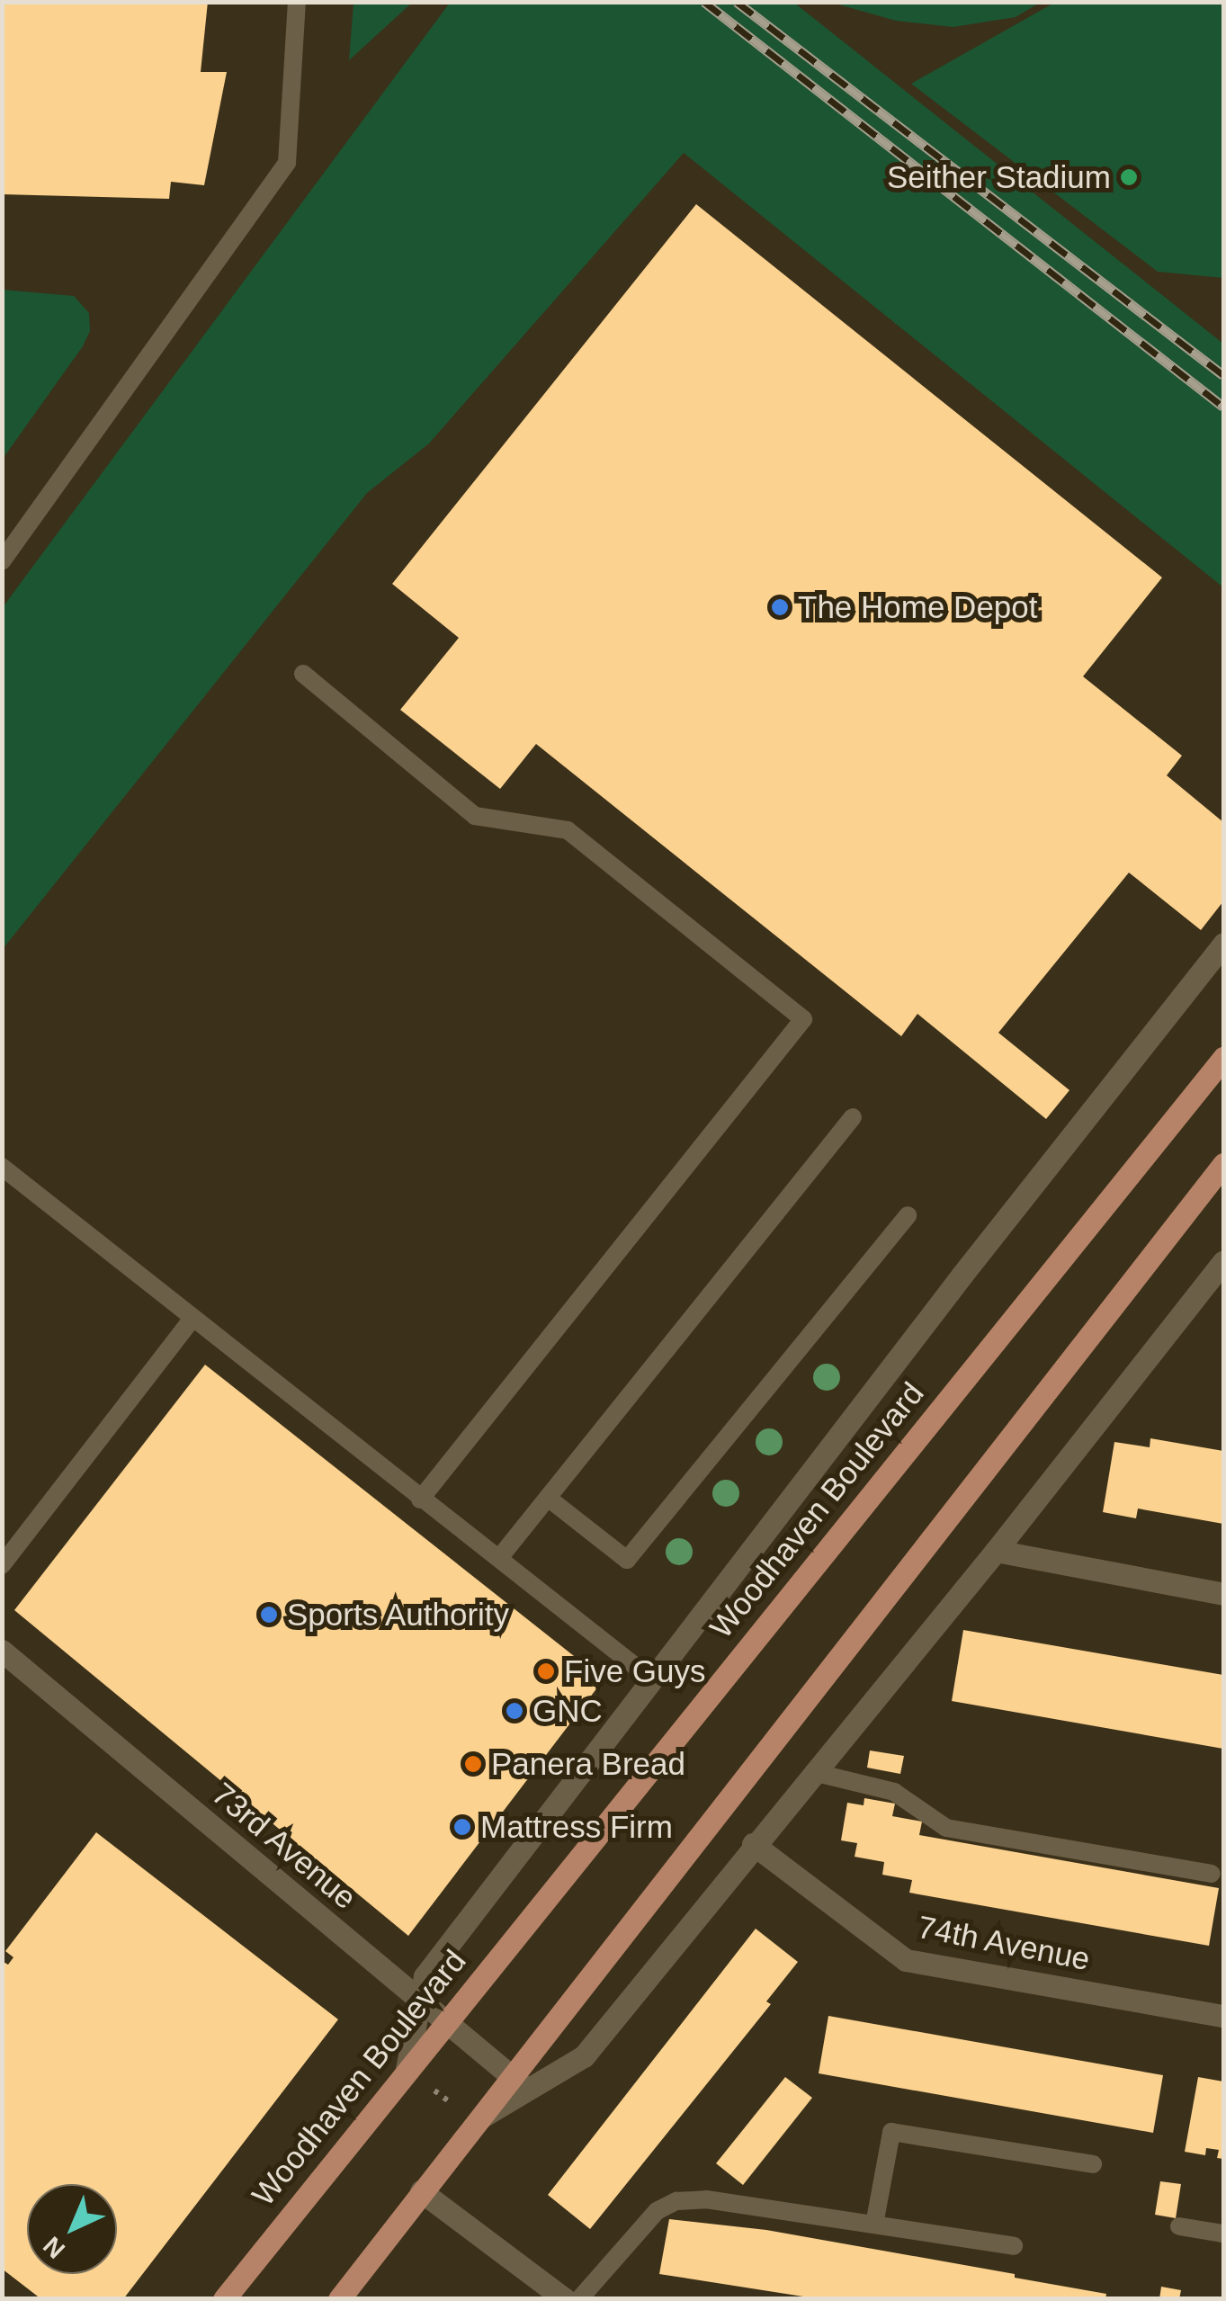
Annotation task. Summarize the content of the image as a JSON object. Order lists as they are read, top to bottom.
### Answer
{
  "streets": {
    "main road": ["Woodhaven Boulevard"],
    "street": ["73rd Avenue", "74th Avenue"]
  },
  "crossings": [
    ["Woodhaven Boulevard", "73rd Avenue"]
  ],
  "places": [
    "Seither Stadium",
    "The Home Depot",
    "Sports Authority",
    "Five Guys",
    "GNC",
    "Panera Bread",
    "Mattress Firm"
  ],
  "north": "bottom left"
}
